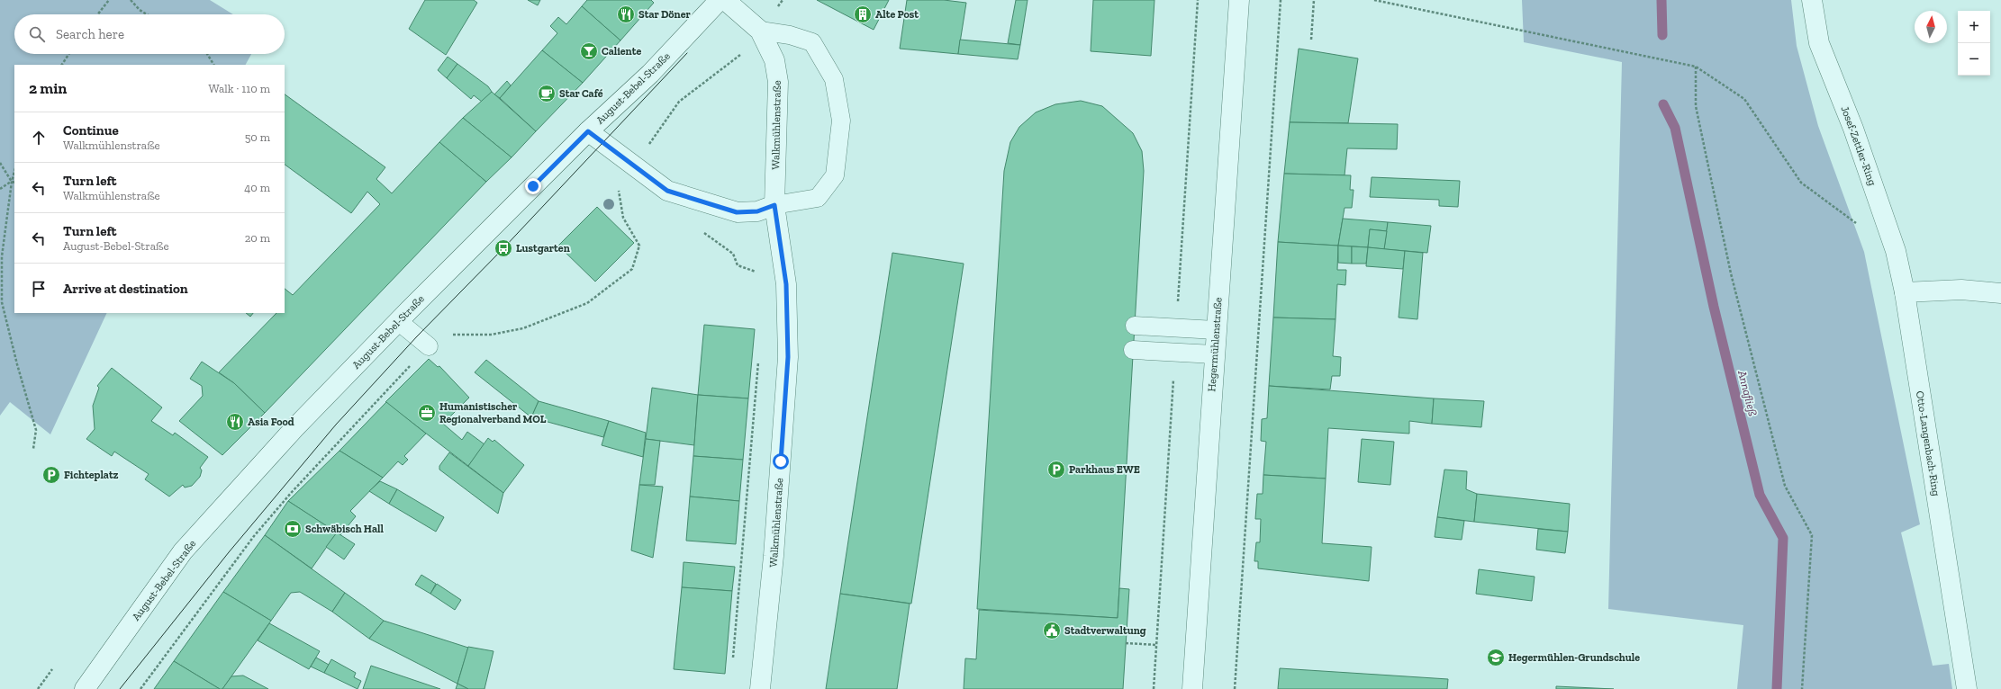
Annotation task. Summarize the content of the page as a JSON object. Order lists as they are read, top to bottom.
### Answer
{
  "streets": {
    "street": [
      "August-Bebel-Straße",
      "Walkmühlenstraße",
      "Josef-Zettler-Ring",
      "Hegermühlenstraße",
      "Otto-Langenbach-Ring"
    ]
  },
  "crossings": [
    ["Josef-Zettler-Ring", "Otto-Langenbach-Ring"]
  ],
  "water": ["Annafließ"],
  "places": {
    "restaurant": ["Star Döner", "Asia Food"],
    "building": ["Alte Post"],
    "bar": ["Caliente"],
    "cafe": ["Star Café"],
    "bus stop": ["Lustgarten"],
    "office": ["Humanistischer Regionalverband MOL"],
    "parking": ["Parkhaus EWE", "Fichteplatz"],
    "bank": ["Schwäbisch Hall"],
    "public building": ["Stadtverwaltung"],
    "school or university": ["Hegermühlen-Grundschule"]
  },
  "north": "top",
  "page": {
    "map_buttons": ["+", "−"],
    "search": "Search here",
    "heading": ["2 min", "Walk · 110 m"],
    "list": [
      ["Continue", "Walkmühlenstraße", "50 m"],
      ["Turn left", "Walkmühlenstraße", "40 m"],
      ["Turn left", "August-Bebel-Straße", "20 m"],
      "Arrive at destination"
    ]
  }
}
